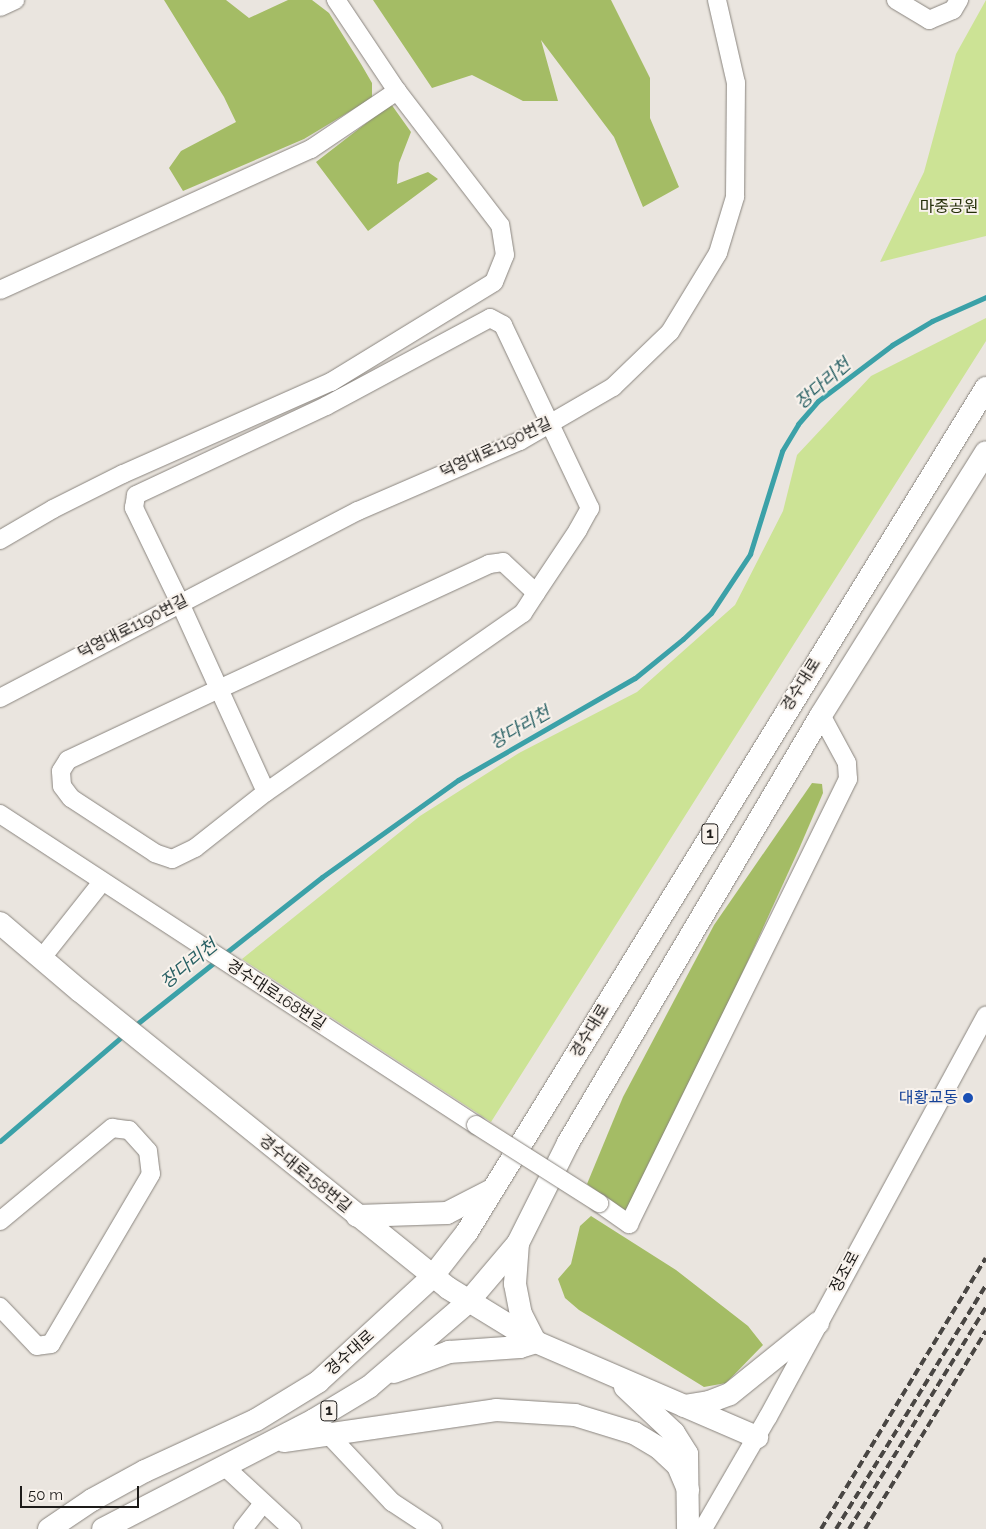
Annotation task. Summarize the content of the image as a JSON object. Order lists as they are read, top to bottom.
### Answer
{
  "streets": {
    "main road": ["경수대로", "1", "경수대로158번길"],
    "street": ["덕영대로1190번길", "경수대로168번길", "정조로"]
  },
  "crossings": [
    ["경수대로", "경수대로168번길"],
    ["경수대로", "경수대로158번길"],
    ["경수대로158번길", "정조로"]
  ],
  "water": ["장다리천"],
  "parks": ["마중공원"],
  "places": ["대황교동"],
  "scale_bar": "50 m"
}
